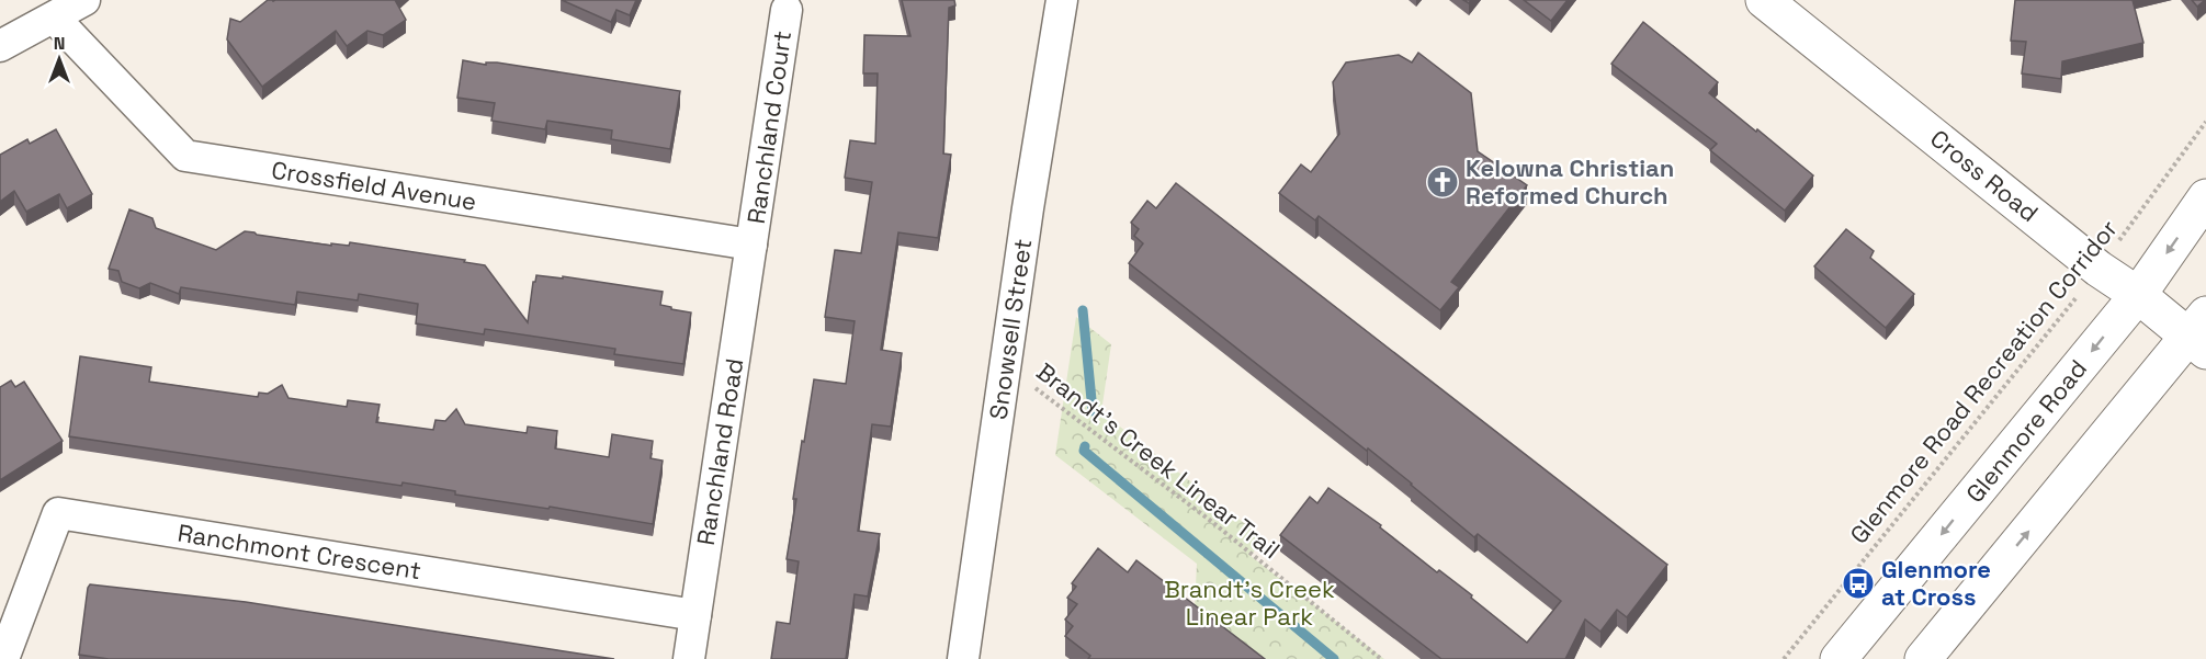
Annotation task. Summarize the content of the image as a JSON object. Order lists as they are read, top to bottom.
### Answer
{
  "streets": {
    "main road": ["Cross Road", "Glenmore Road"],
    "street": [
      "Ranchland Court",
      "Crossfield Avenue",
      "Snowsell Street",
      "Ranchland Road",
      "Ranchmont Crescent"
    ],
    "path": ["Glenmore Road Recreation Corridor", "Brandt's Creek Linear Trail"]
  },
  "crossings": [
    ["Ranchland Court", "Crossfield Avenue"],
    ["Ranchland Court", "Ranchland Road"],
    ["Cross Road", "Glenmore Road Recreation Corridor"],
    ["Cross Road", "Glenmore Road"],
    ["Crossfield Avenue", "Ranchland Road"],
    ["Snowsell Street", "Brandt's Creek Linear Trail"],
    ["Ranchland Road", "Ranchmont Crescent"]
  ],
  "parks": ["Brandt's Creek Linear Park"],
  "places": {
    "church": ["Kelowna Christian Reformed Church"],
    "bus stop": ["Glenmore at Cross"]
  },
  "north": "top"
}
